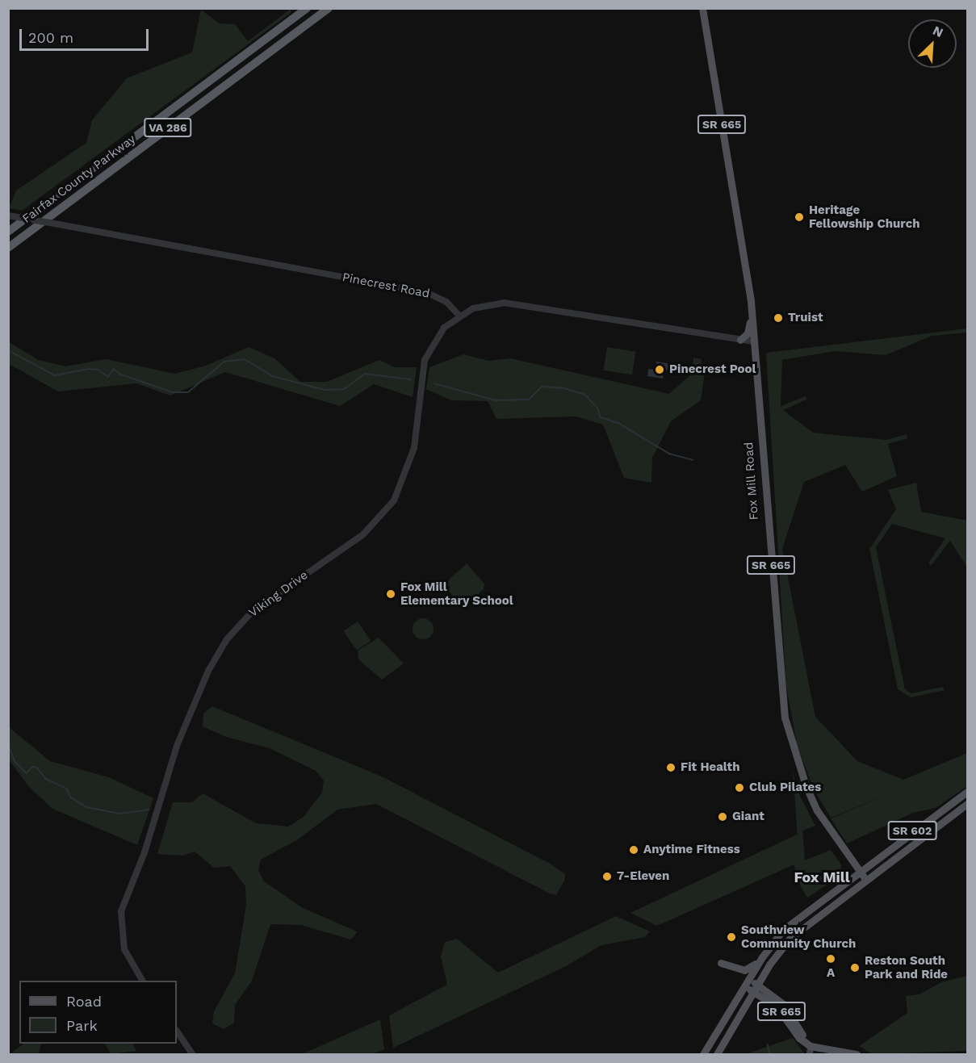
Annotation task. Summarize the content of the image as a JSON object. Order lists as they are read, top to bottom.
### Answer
{
  "streets": {
    "highway": ["VA 286", "Fairfax County Parkway"],
    "main road": ["SR 665", "Fox Mill Road", "SR 602"],
    "street": ["Pinecrest Road", "Viking Drive"]
  },
  "crossings": [
    ["SR 665", "SR 602"],
    ["Pinecrest Road", "Viking Drive"],
    ["Fox Mill Road", "SR 602"]
  ],
  "districts": ["Fox Mill"],
  "places": [
    "Heritage Fellowship Church",
    "Truist",
    "Pinecrest Pool",
    "Fox Mill Elementary School",
    "Fit Health",
    "Club Pilates",
    "Giant",
    "Anytime Fitness",
    "7-Eleven",
    "Southview Community Church",
    "A",
    "Reston South Park and Ride"
  ],
  "legend": ["Road", "Park"],
  "scale_bar": "200 m",
  "north": "top right"
}
